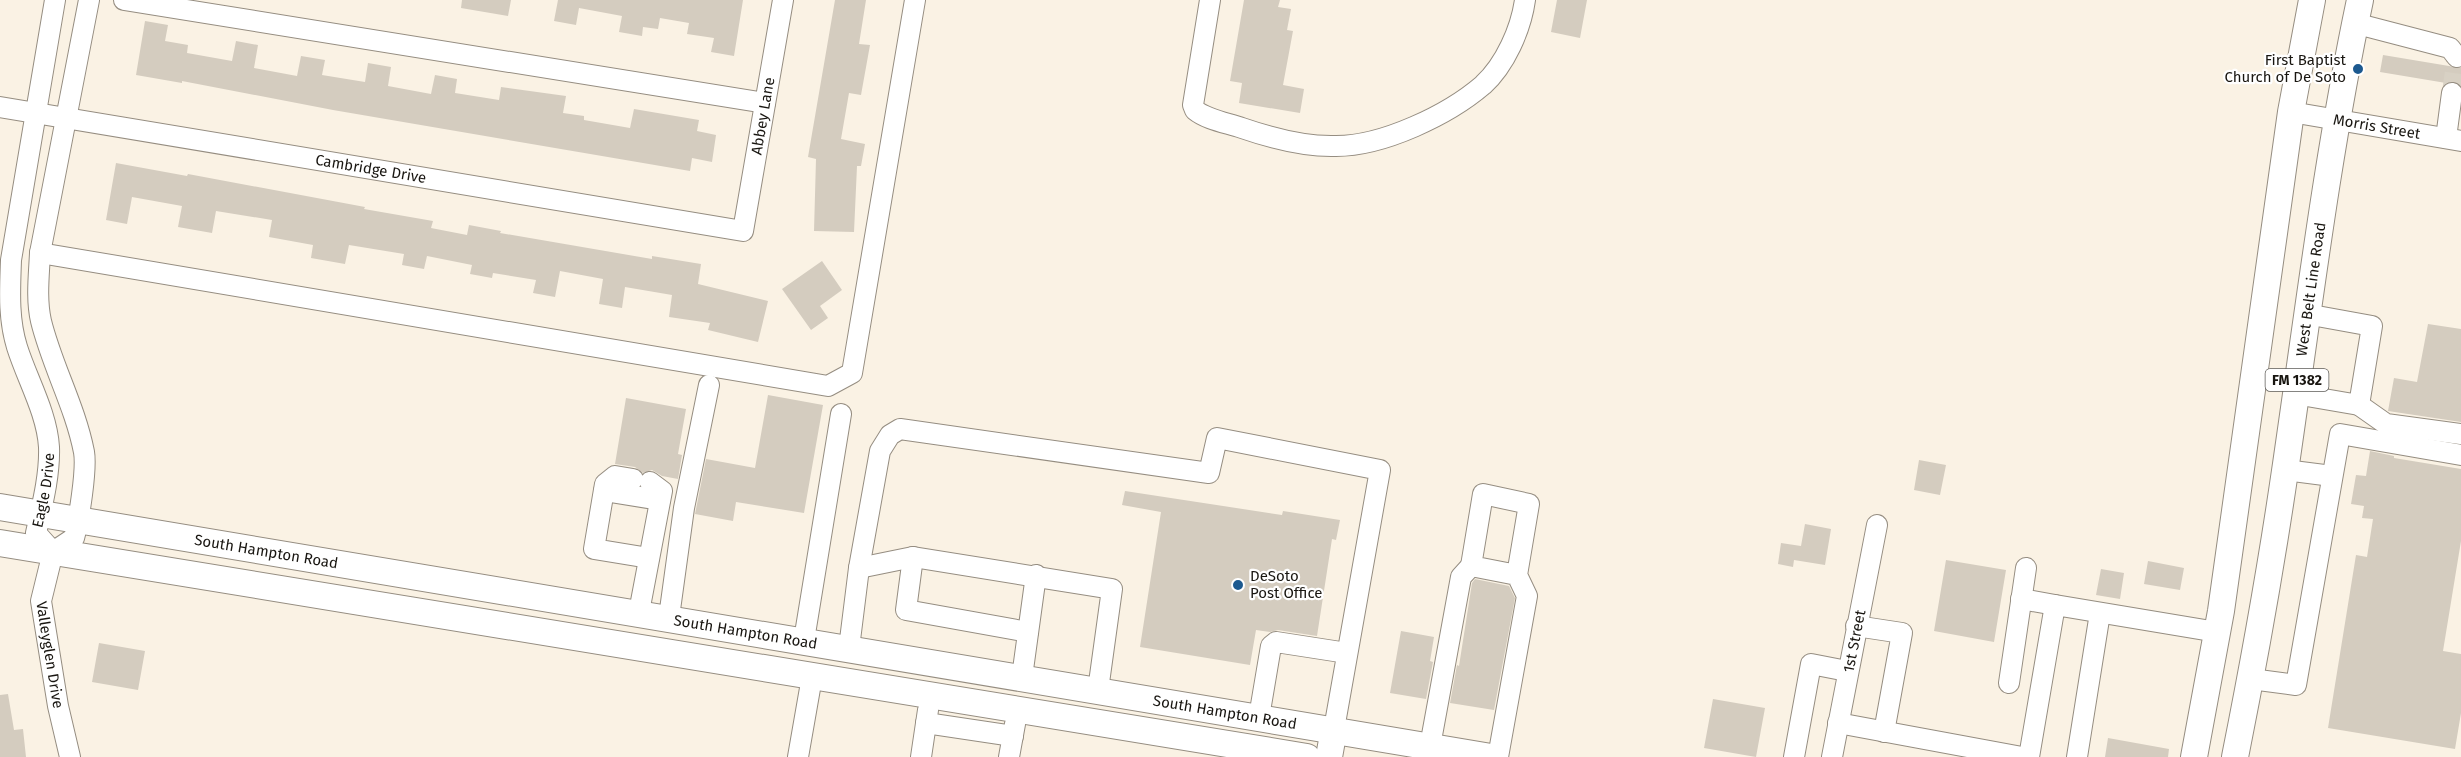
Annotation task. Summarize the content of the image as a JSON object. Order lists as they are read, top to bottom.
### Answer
{
  "streets": {
    "main road": ["West Belt Line Road", "FM 1382", "South Hampton Road"],
    "street": [
      "Abbey Lane",
      "Morris Street",
      "Cambridge Drive",
      "Eagle Drive",
      "1st Street",
      "Valleyglen Drive"
    ]
  },
  "crossings": [
    ["Abbey Lane", "Cambridge Drive"],
    ["Morris Street", "West Belt Line Road"],
    ["Morris Street", "FM 1382"],
    ["Cambridge Drive", "Eagle Drive"],
    ["Eagle Drive", "South Hampton Road"],
    ["Eagle Drive", "Valleyglen Drive"],
    ["South Hampton Road", "Valleyglen Drive"]
  ],
  "places": ["First Baptist Church of De Soto", "DeSoto Post Office"]
}
